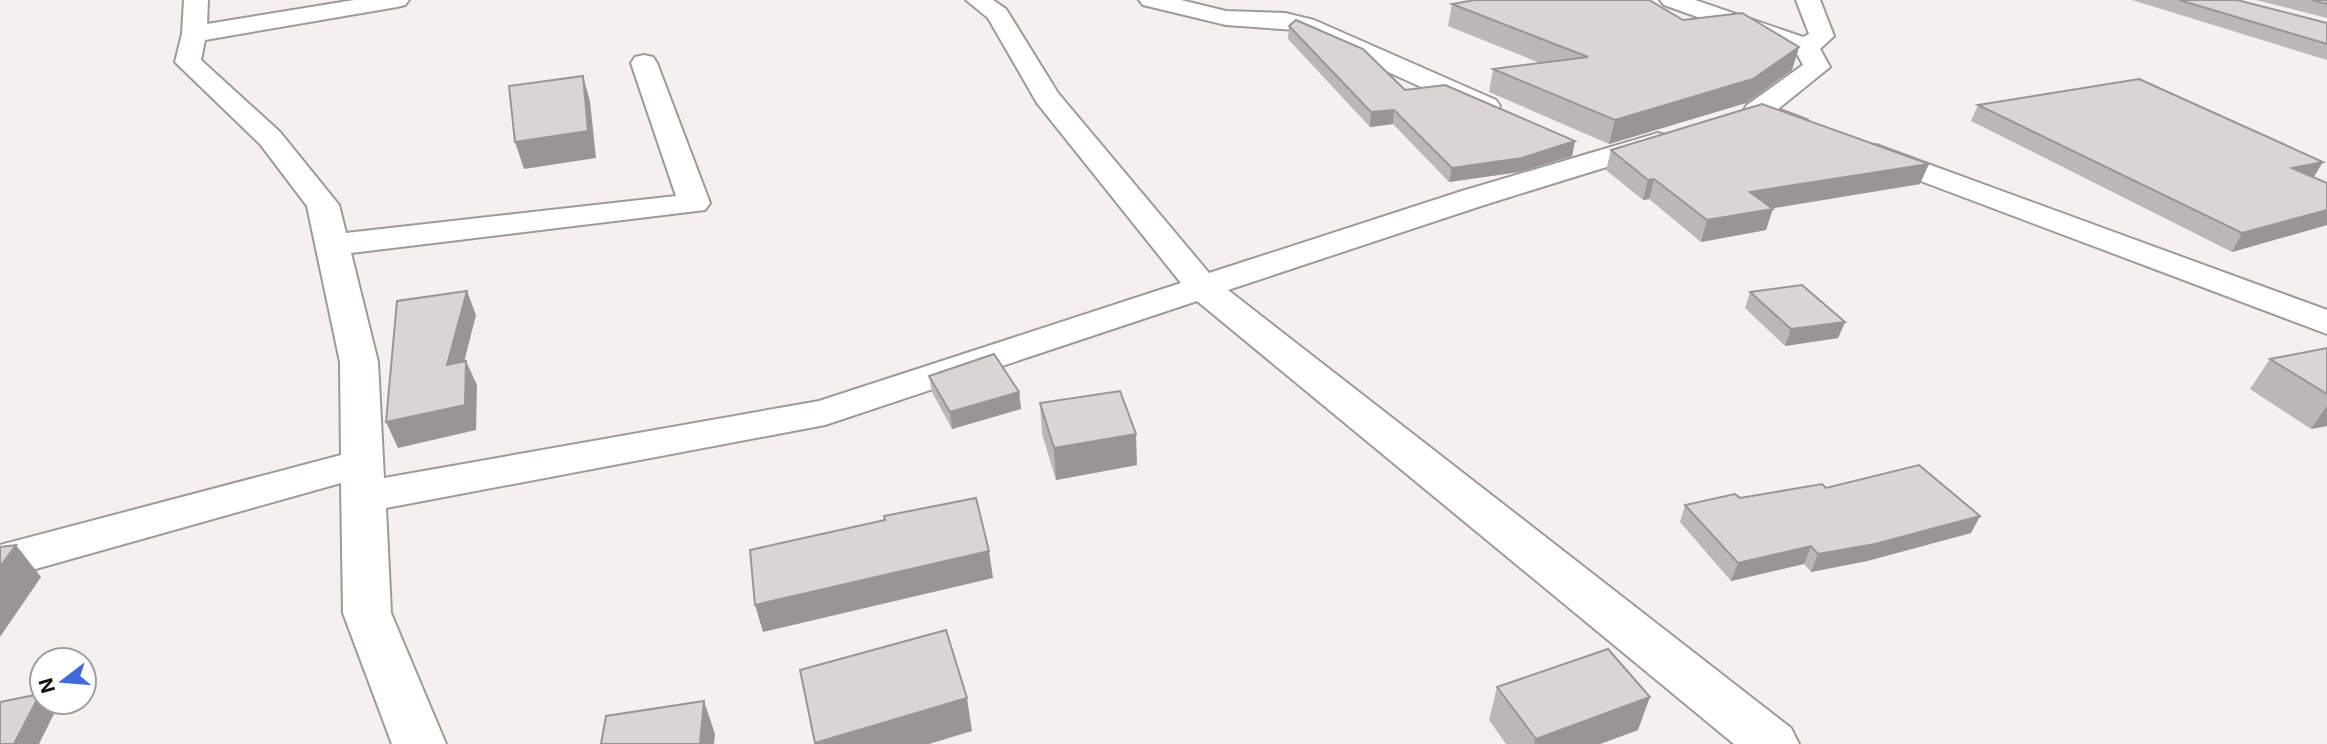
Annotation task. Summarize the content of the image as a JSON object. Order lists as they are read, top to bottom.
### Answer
{
  "north": "left"
}
